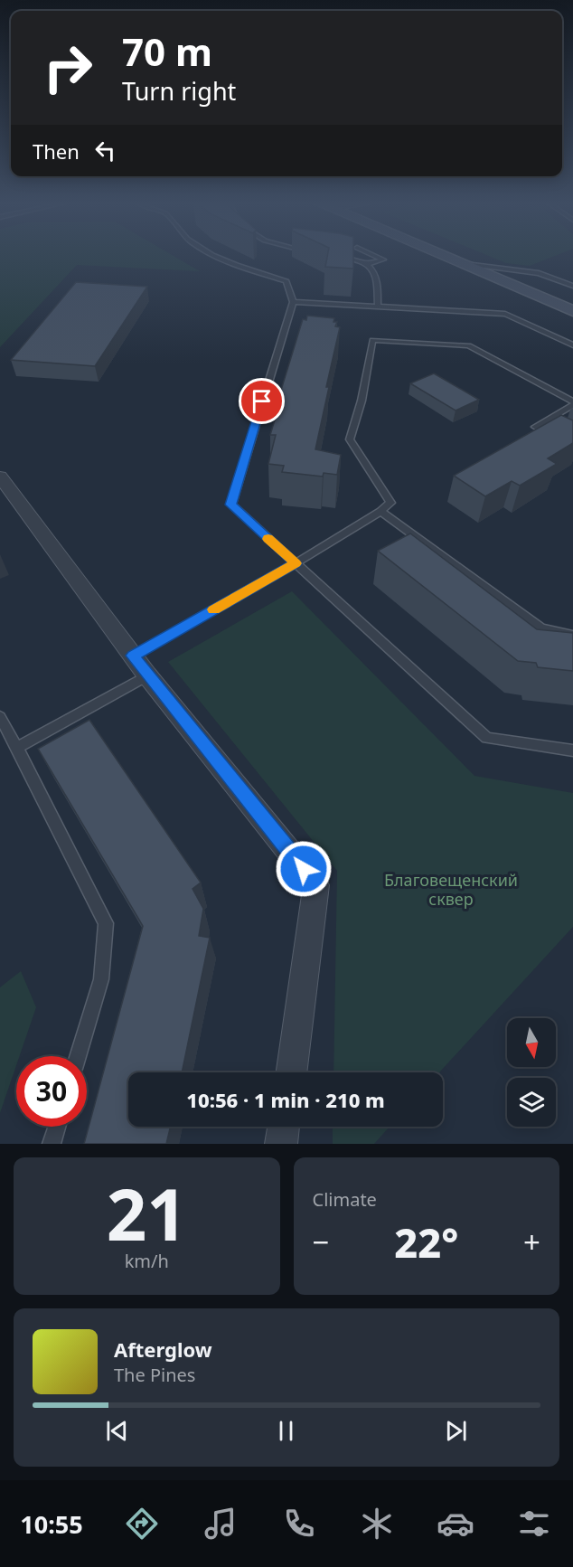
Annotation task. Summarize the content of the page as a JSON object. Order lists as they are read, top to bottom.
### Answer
{
  "parks": ["Благовещенский сквер"],
  "north": "bottom",
  "page": {
    "turn": ["70 m", "Turn right"],
    "then": "Then",
    "limit": "30",
    "trip": "10:56 · 1 min · 210 m",
    "tile": [
      ["21", "km/h"],
      "Climate"
    ],
    "heat": ["−", "22°", "+"],
    "song": ["Afterglow", "The Pines"],
    "tabs": "10:55"
  }
}
